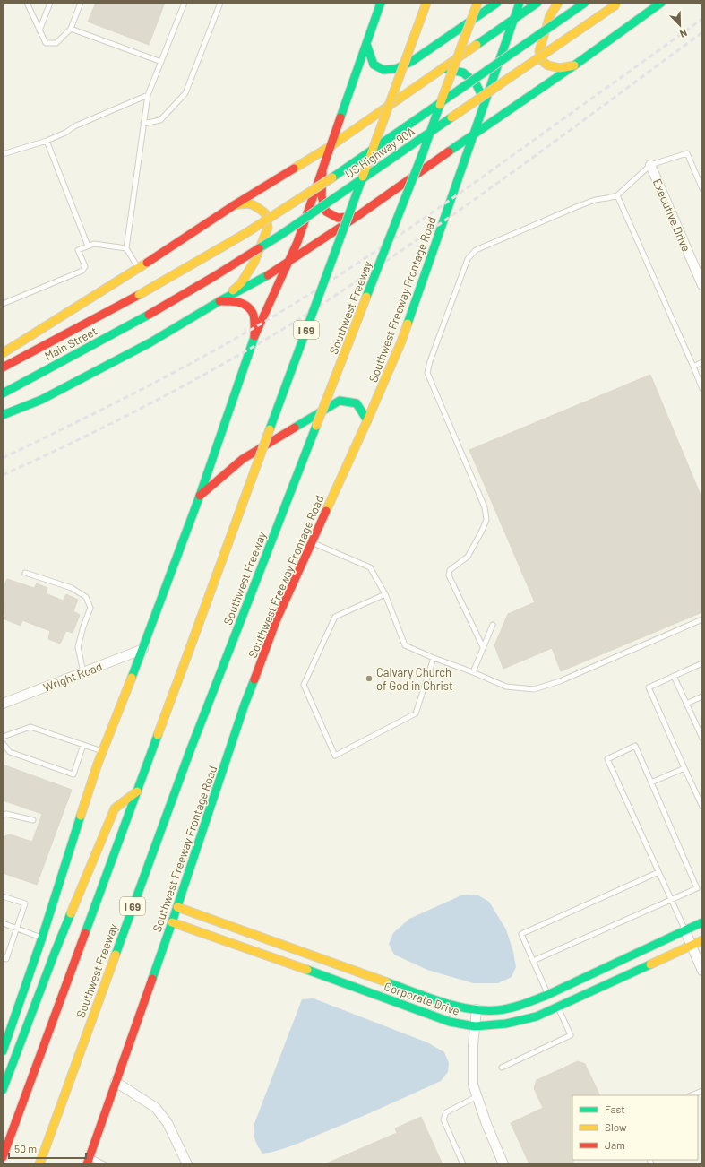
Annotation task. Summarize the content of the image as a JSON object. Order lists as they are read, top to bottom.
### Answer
{
  "streets": {
    "main road": [
      "US Highway 90A",
      "Southwest Freeway Frontage Road",
      "Southwest Freeway",
      "I 69",
      "Main Street",
      "Corporate Drive"
    ],
    "street": ["Executive Drive", "Wright Road"]
  },
  "crossings": [
    ["US Highway 90A", "Main Street"],
    ["Southwest Freeway Frontage Road", "Corporate Drive"]
  ],
  "places": ["Calvary Church of God in Christ"],
  "legend": ["Fast", "Slow", "Jam"],
  "scale_bar": "50 m",
  "north": "bottom right"
}
